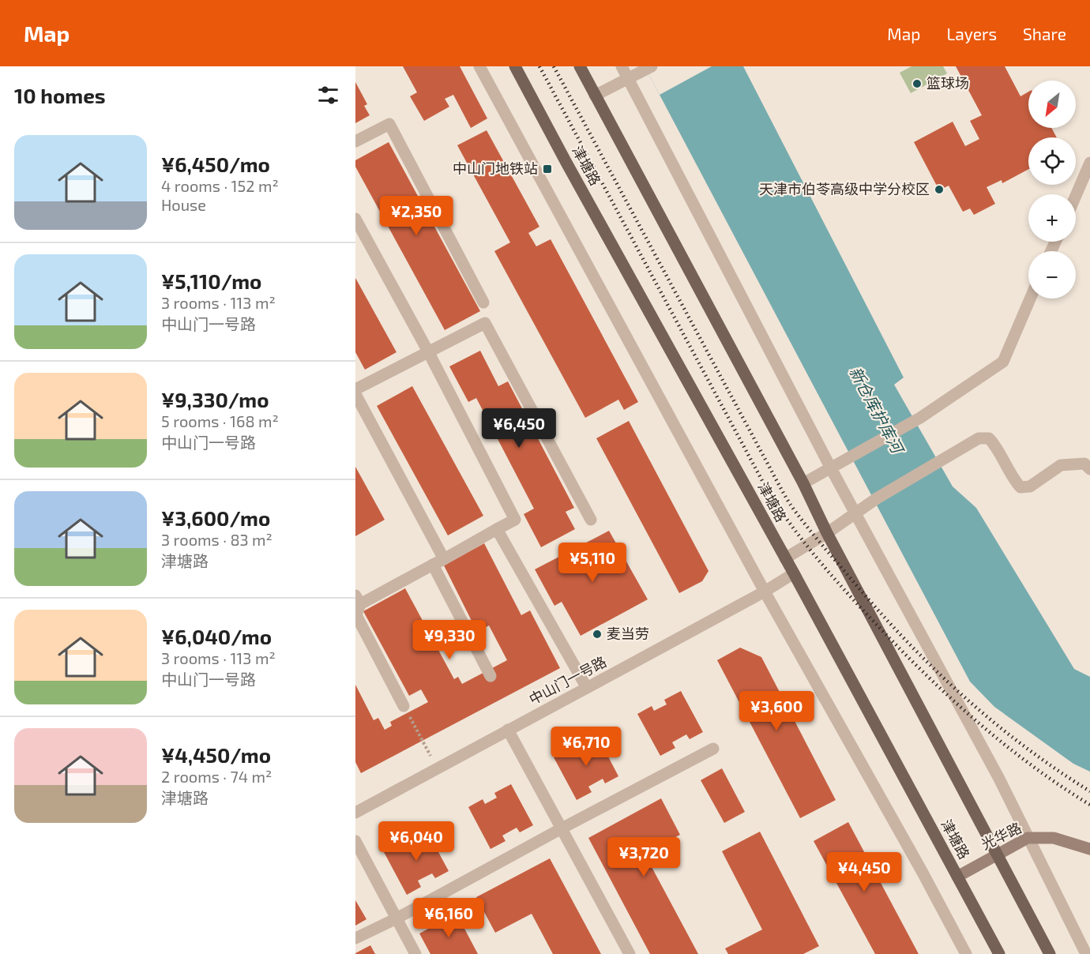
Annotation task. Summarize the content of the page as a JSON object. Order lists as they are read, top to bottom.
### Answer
{
  "streets": {
    "main road": ["津塘路", "光华路"],
    "street": ["中山门一号路"]
  },
  "crossings": [
    ["津塘路", "中山门一号路"],
    ["津塘路", "光华路"]
  ],
  "water": ["新仓库护库河"],
  "places": {
    "other": ["篮球场", "天津市伯苓高级中学分校区", "麦当劳"],
    "transit": ["中山门地铁站"]
  },
  "north": "bottom left",
  "page": {
    "header": "Map",
    "nav": ["Map", "Layers", "Share"],
    "heading": "10 homes",
    "map_buttons": ["+", "−"],
    "list": [
      {
        "name": "¥6,450/mo",
        "note": "4 rooms · 152 m² · House"
      },
      {
        "name": "¥5,110/mo",
        "note": "3 rooms · 113 m² · 中山门一号路"
      },
      {
        "name": "¥9,330/mo",
        "note": "5 rooms · 168 m² · 中山门一号路"
      },
      {
        "name": "¥3,600/mo",
        "note": "3 rooms · 83 m² · 津塘路"
      },
      {
        "name": "¥6,040/mo",
        "note": "3 rooms · 113 m² · 中山门一号路"
      },
      {
        "name": "¥4,450/mo",
        "note": "2 rooms · 74 m² · 津塘路"
      }
    ],
    "price": [
      "¥2,350",
      "¥6,450",
      "¥5,110",
      "¥9,330",
      "¥3,600",
      "¥6,710",
      "¥6,040",
      "¥3,720",
      "¥4,450",
      "¥6,160"
    ]
  }
}
